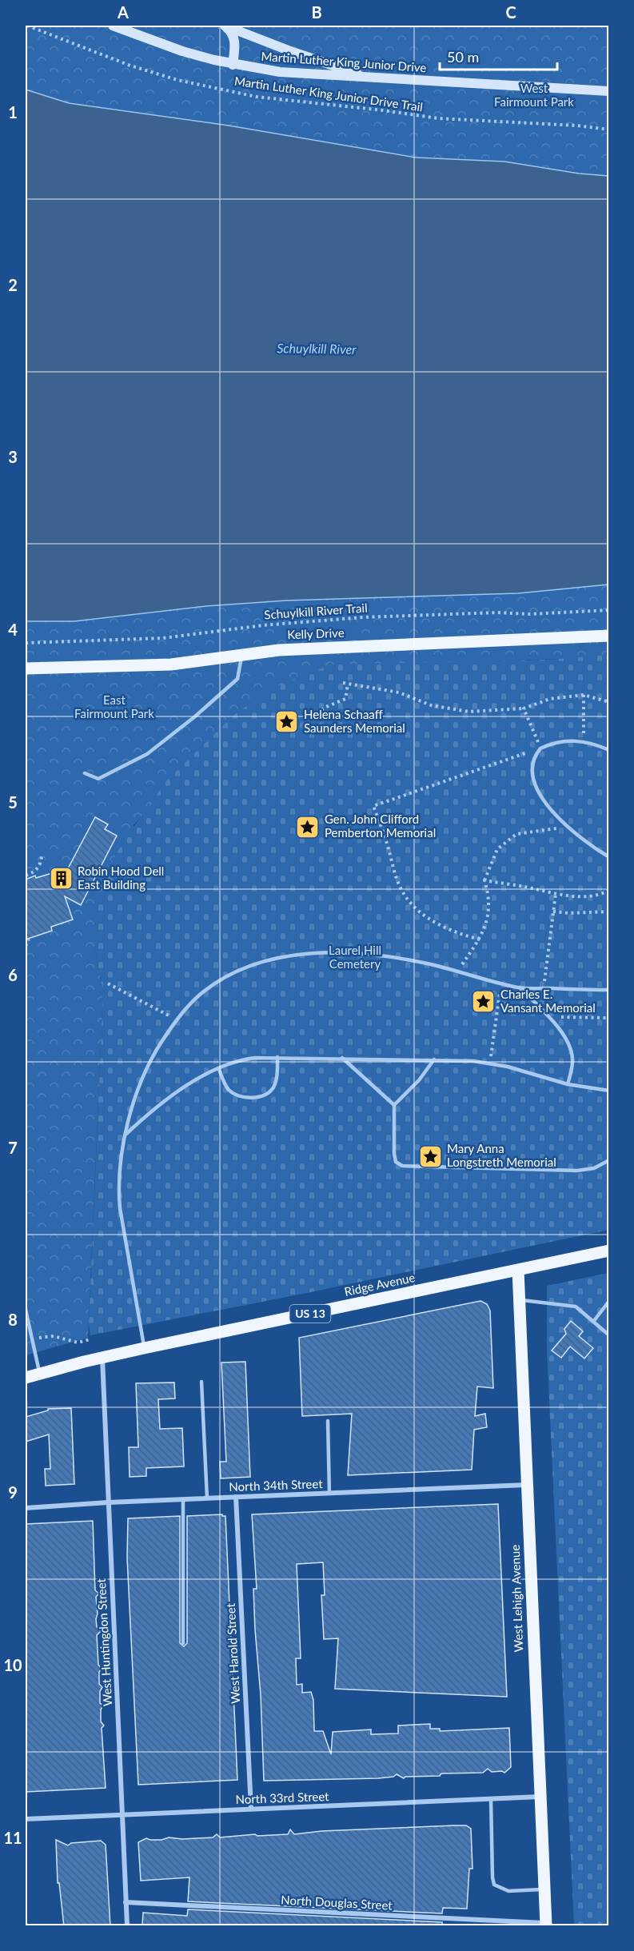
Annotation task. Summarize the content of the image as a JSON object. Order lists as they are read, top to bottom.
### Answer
{
  "streets": {
    "main road": [
      "Martin Luther King Junior Drive",
      "Kelly Drive",
      "Ridge Avenue",
      "US 13",
      "West Lehigh Avenue"
    ],
    "street": [
      "North 34th Street",
      "West Huntingdon Street",
      "West Harold Street",
      "North 33rd Street",
      "North Douglas Street"
    ],
    "path": ["Martin Luther King Junior Drive Trail", "Schuylkill River Trail"]
  },
  "crossings": [
    ["Ridge Avenue", "West Lehigh Avenue"],
    ["Ridge Avenue", "West Huntingdon Street"],
    ["North 34th Street", "West Lehigh Avenue"],
    ["North 34th Street", "West Huntingdon Street"],
    ["North 34th Street", "West Harold Street"],
    ["West Lehigh Avenue", "North 33rd Street"],
    ["West Lehigh Avenue", "North Douglas Street"],
    ["West Huntingdon Street", "North 33rd Street"],
    ["West Huntingdon Street", "North Douglas Street"],
    ["West Harold Street", "North 33rd Street"]
  ],
  "water": ["Schuylkill River"],
  "parks": ["West Fairmount Park", "East Fairmount Park", "Laurel Hill Cemetery"],
  "places": {
    "place": [
      "Helena Schaaff Saunders Memorial",
      "Gen. John Clifford Pemberton Memorial",
      "Charles E. Vansant Memorial",
      "Mary Anna Longstreth Memorial"
    ],
    "building": ["Robin Hood Dell East Building"]
  },
  "scale_bar": "50 m",
  "grid": {
    "columns": ["A", "B", "C"],
    "rows": [
      "1",
      "2",
      "3",
      "4",
      "5",
      "6",
      "7",
      "8",
      "9",
      "10",
      "11"
    ]
  }
}
